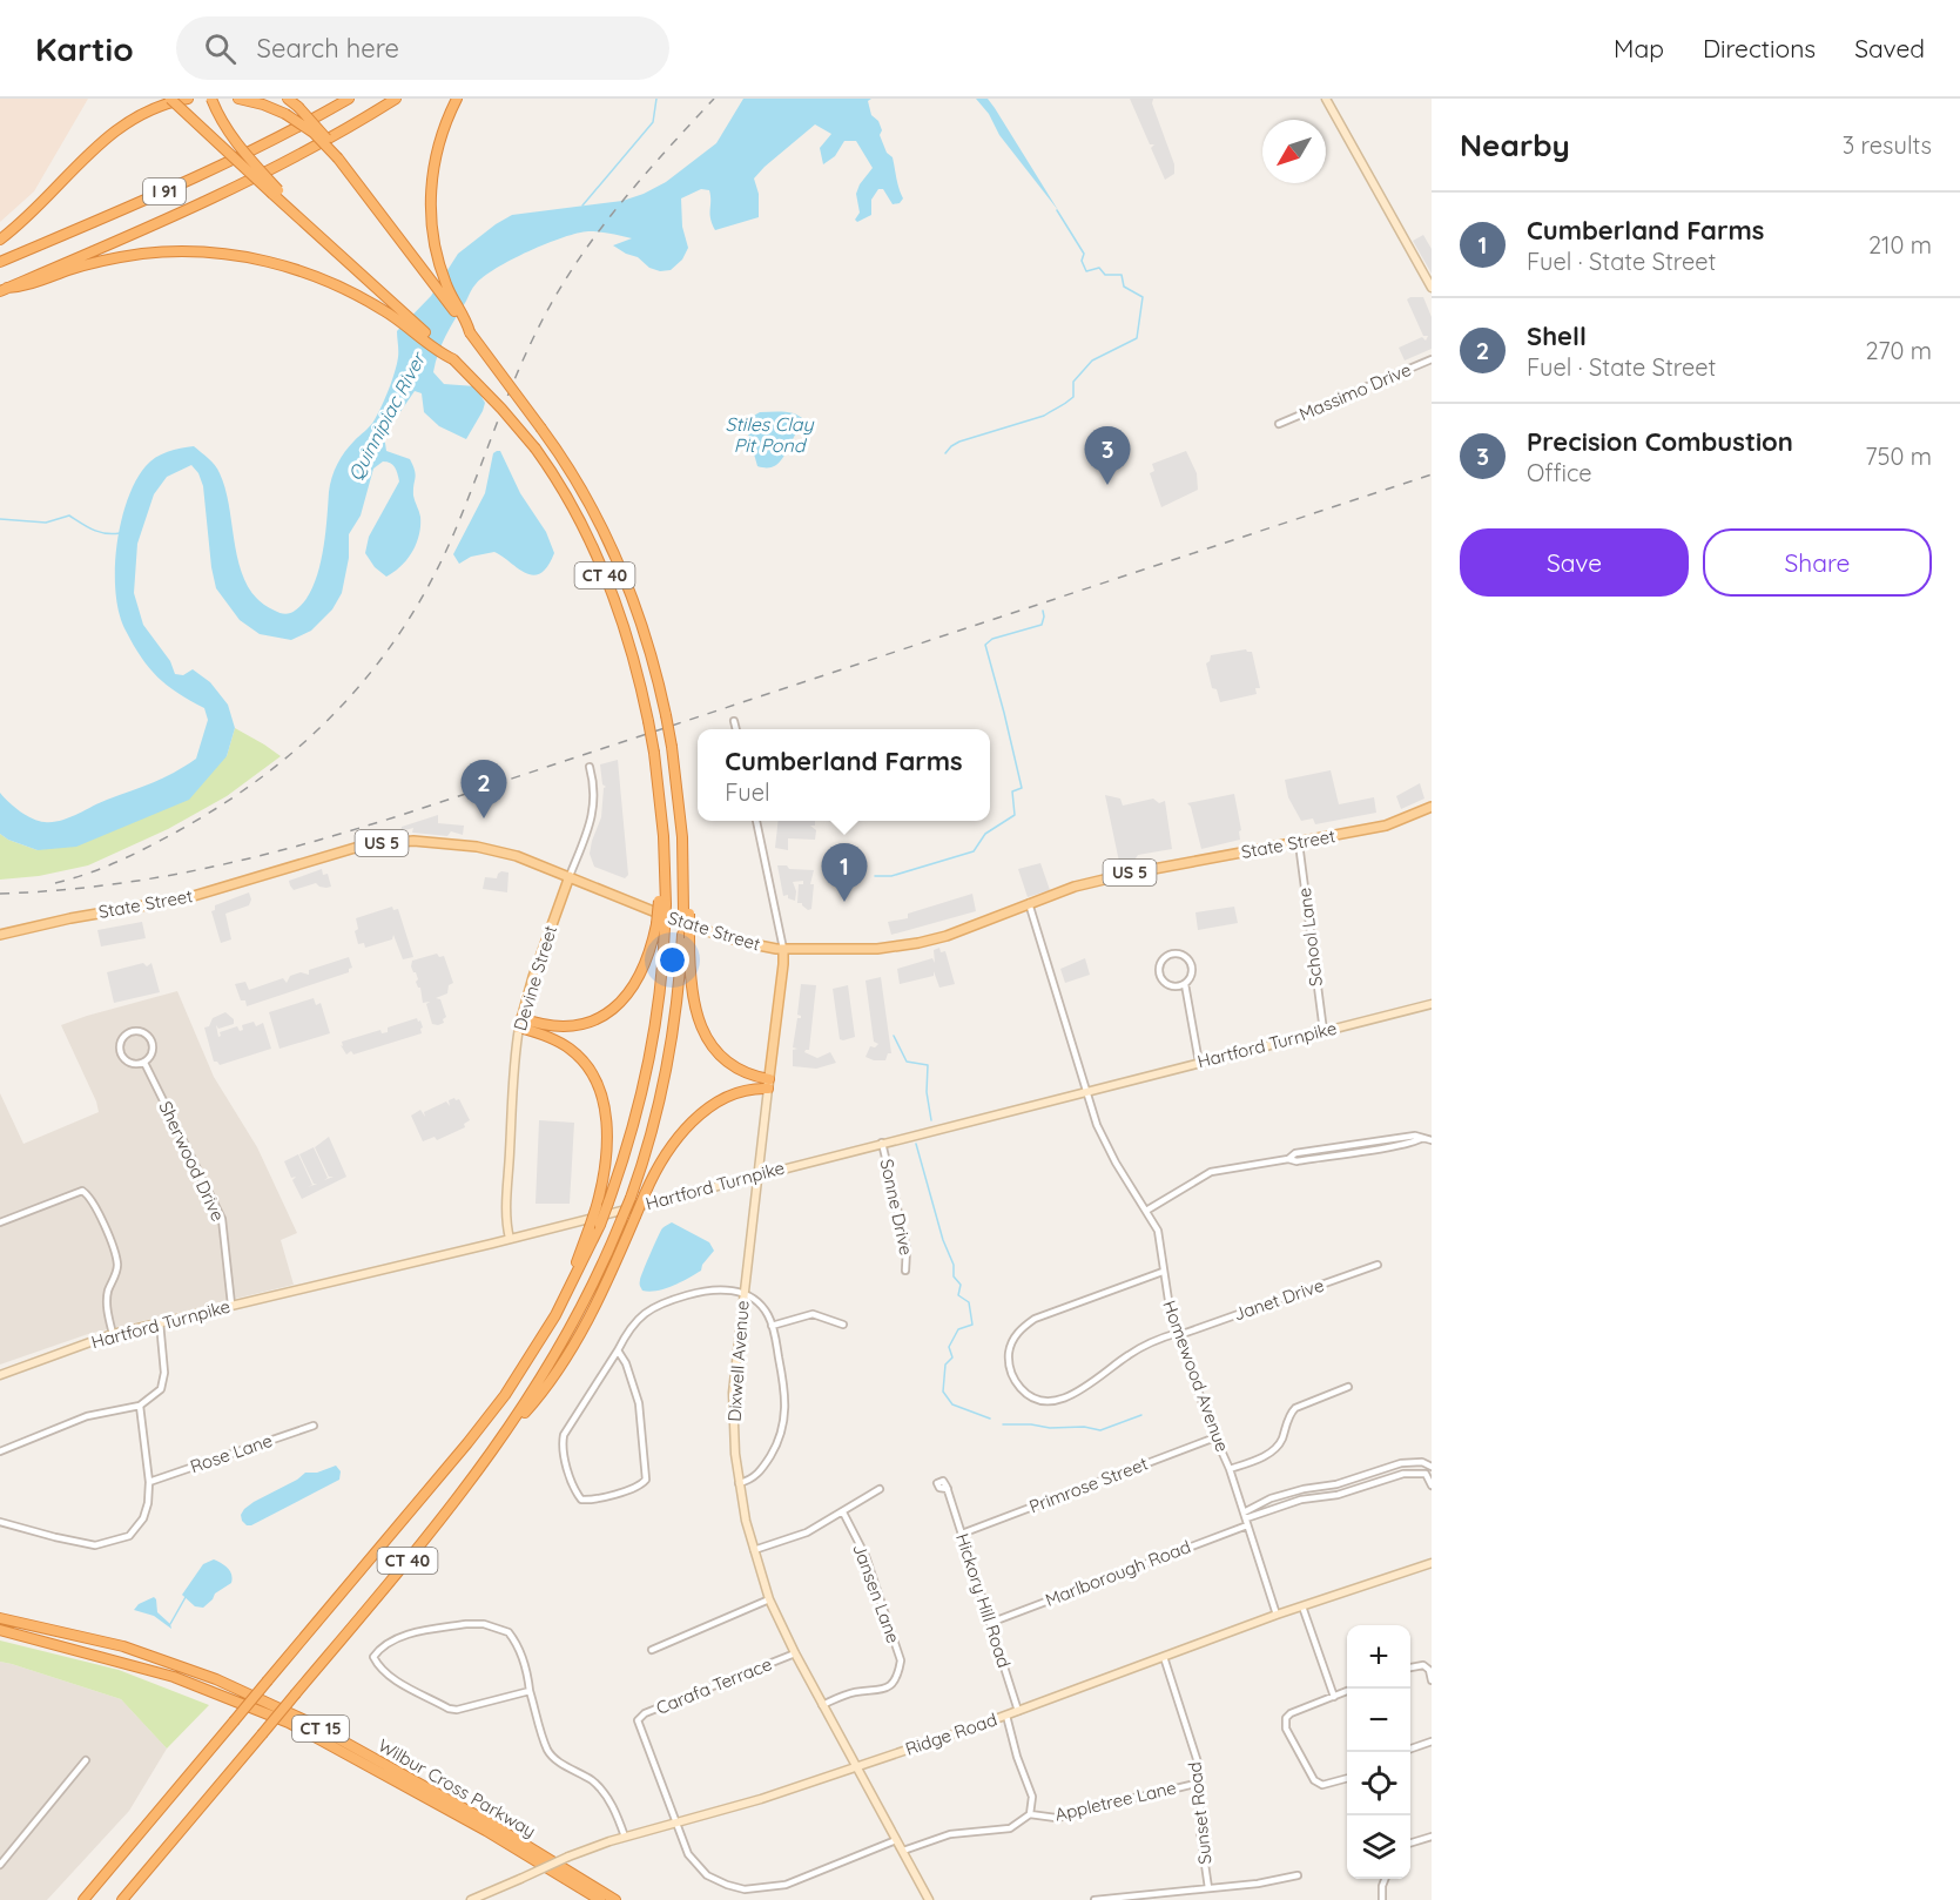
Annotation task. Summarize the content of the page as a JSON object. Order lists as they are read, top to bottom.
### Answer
{
  "streets": {
    "highway": [
      "I 91",
      "CT 40",
      "CT 15",
      "Wilbur Cross Parkway"
    ],
    "main road": [
      "US 5",
      "State Street",
      "Devine Street",
      "Hartford Turnpike",
      "Dixwell Avenue",
      "Ridge Road"
    ],
    "street": [
      "Massimo Drive",
      "School Lane",
      "Sherwood Drive",
      "Sonne Drive",
      "Janet Drive",
      "Homewood Avenue",
      "Rose Lane",
      "Primrose Street",
      "Marlborough Road",
      "Jansen Lane",
      "Hickory Hill Road",
      "Carafa Terrace",
      "Appletree Lane",
      "Sunset Road"
    ]
  },
  "crossings": [
    ["State Street", "School Lane"],
    ["State Street", "Devine Street"],
    ["State Street", "Dixwell Avenue"],
    ["State Street", "Homewood Avenue"],
    ["School Lane", "Hartford Turnpike"],
    ["Devine Street", "Hartford Turnpike"],
    ["Hartford Turnpike", "Sherwood Drive"],
    ["Hartford Turnpike", "Sonne Drive"],
    ["Hartford Turnpike", "Dixwell Avenue"],
    ["Hartford Turnpike", "Homewood Avenue"],
    ["Janet Drive", "Homewood Avenue"],
    ["Dixwell Avenue", "Jansen Lane"],
    ["Dixwell Avenue", "Carafa Terrace"],
    ["Dixwell Avenue", "Ridge Road"],
    ["Homewood Avenue", "Primrose Street"],
    ["Homewood Avenue", "Marlborough Road"],
    ["Homewood Avenue", "Ridge Road"],
    ["Primrose Street", "Hickory Hill Road"],
    ["Marlborough Road", "Hickory Hill Road"],
    ["Hickory Hill Road", "Ridge Road"],
    ["Carafa Terrace", "Ridge Road"],
    ["Ridge Road", "Sunset Road"],
    ["Appletree Lane", "Sunset Road"]
  ],
  "water": ["Quinnipiac River", "Stiles Clay Pit Pond"],
  "north": "bottom left",
  "page": {
    "header": "Kartio",
    "search": "Search here",
    "nav": ["Map", "Directions", "Saved"],
    "heading": ["Nearby", "3 results"],
    "list": [
      {
        "mark": "1",
        "name": "Cumberland Farms",
        "note": "Fuel · State Street",
        "value": "210 m"
      },
      {
        "mark": "2",
        "name": "Shell",
        "note": "Fuel · State Street",
        "value": "270 m"
      },
      {
        "mark": "3",
        "name": "Precision Combustion",
        "note": "Office",
        "value": "750 m"
      }
    ],
    "pins": ["3", "2", "1"],
    "buttons": ["Save", "Share"],
    "popup": ["Cumberland Farms", "Fuel"],
    "map_buttons": ["+", "−"]
  }
}
